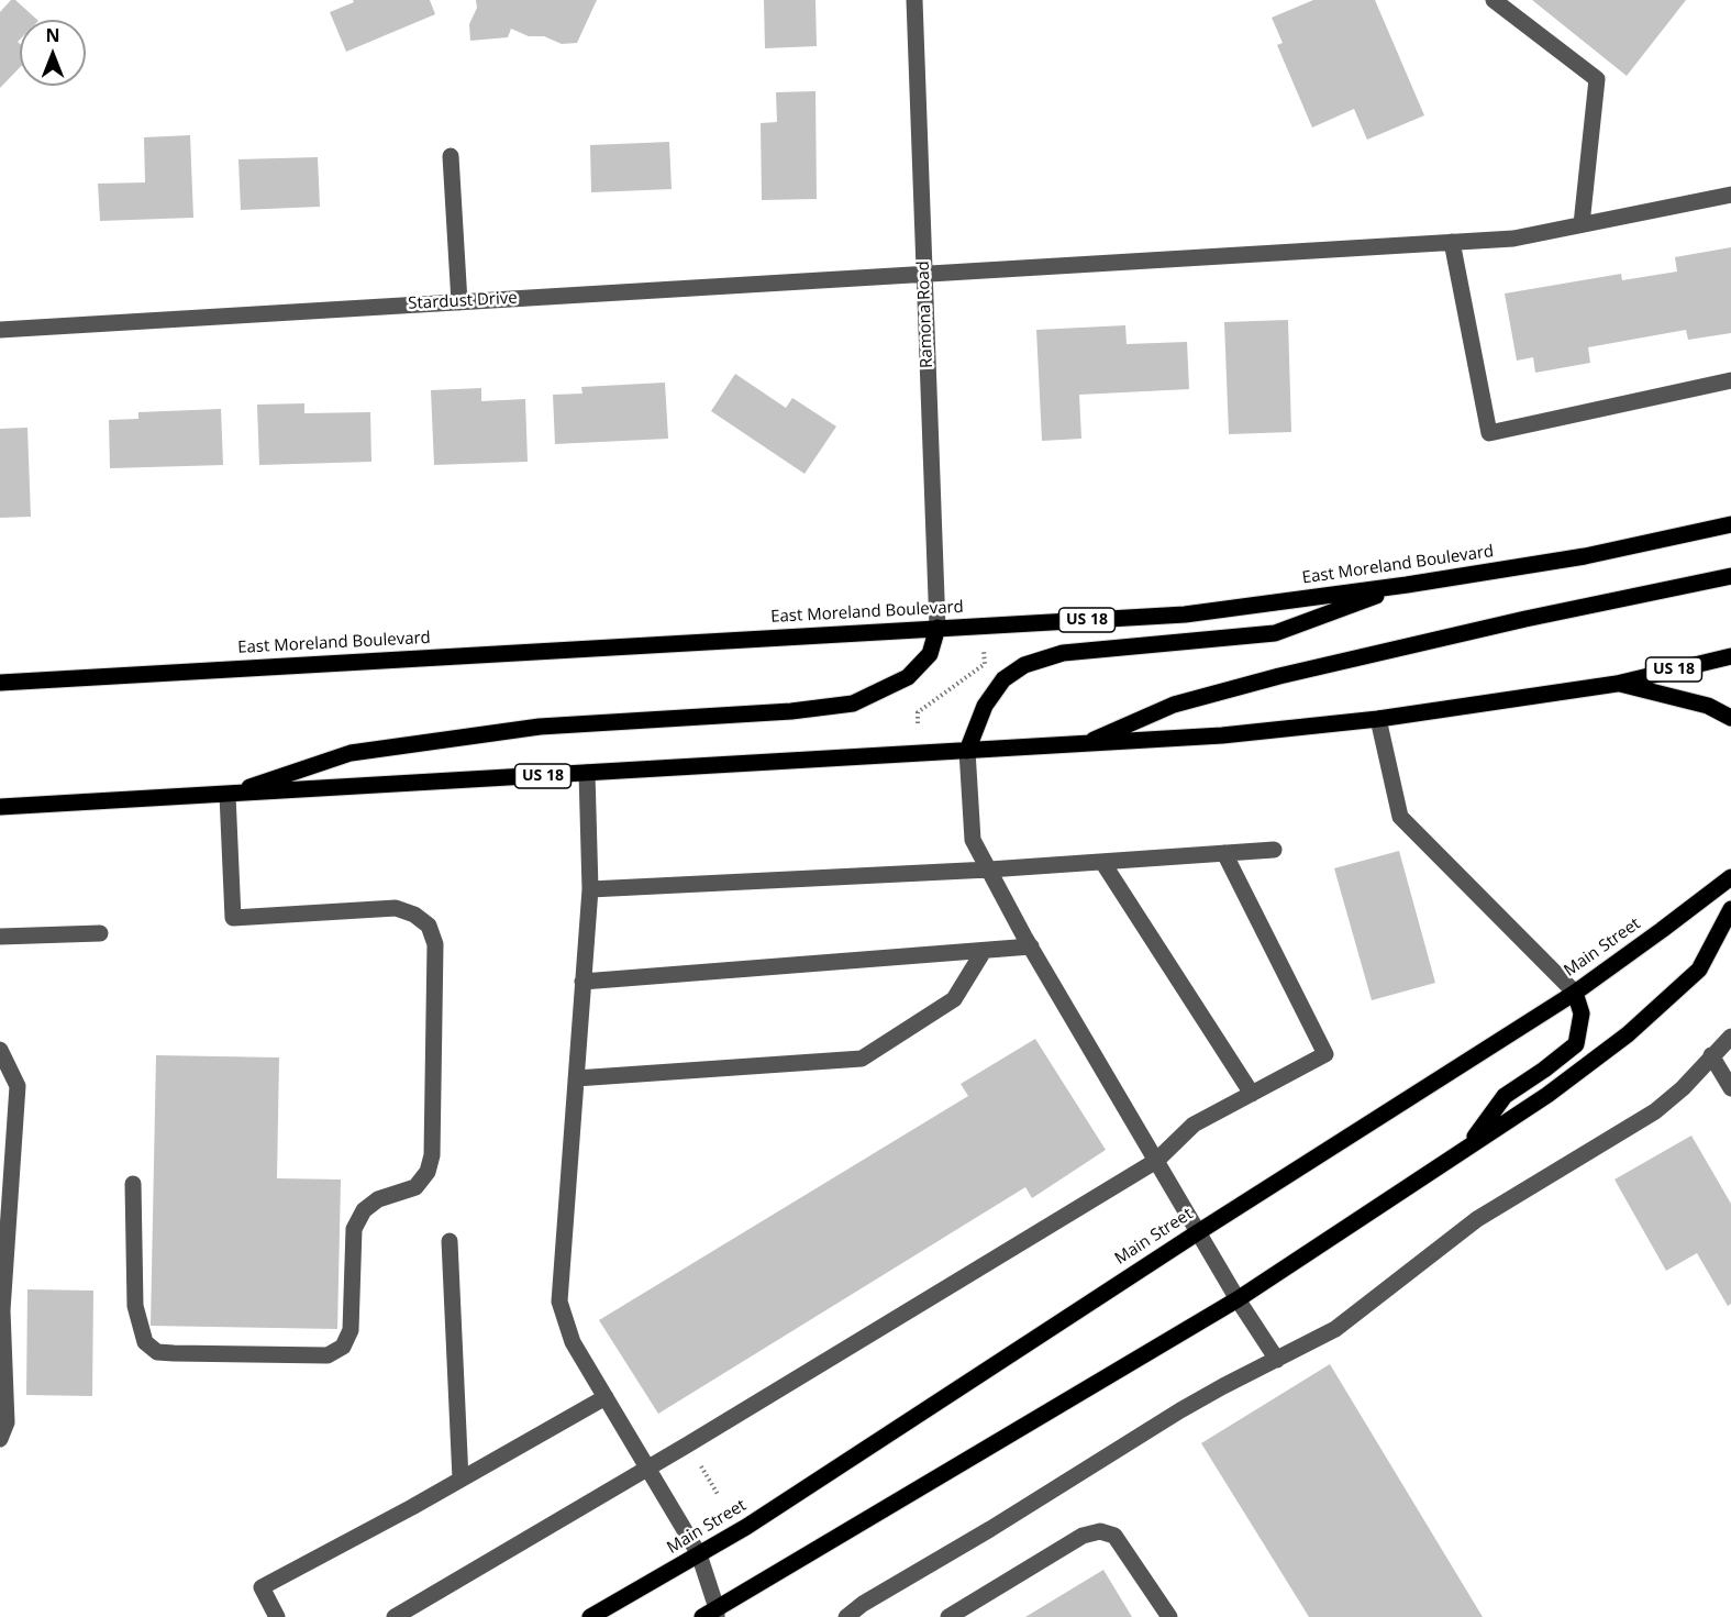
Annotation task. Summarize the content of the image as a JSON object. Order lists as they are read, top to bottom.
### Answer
{
  "streets": {
    "main road": ["East Moreland Boulevard", "US 18", "Main Street"],
    "street": ["Stardust Drive", "Ramona Road"]
  },
  "crossings": [
    ["Stardust Drive", "Ramona Road"],
    ["Ramona Road", "East Moreland Boulevard"]
  ],
  "north": "top"
}
